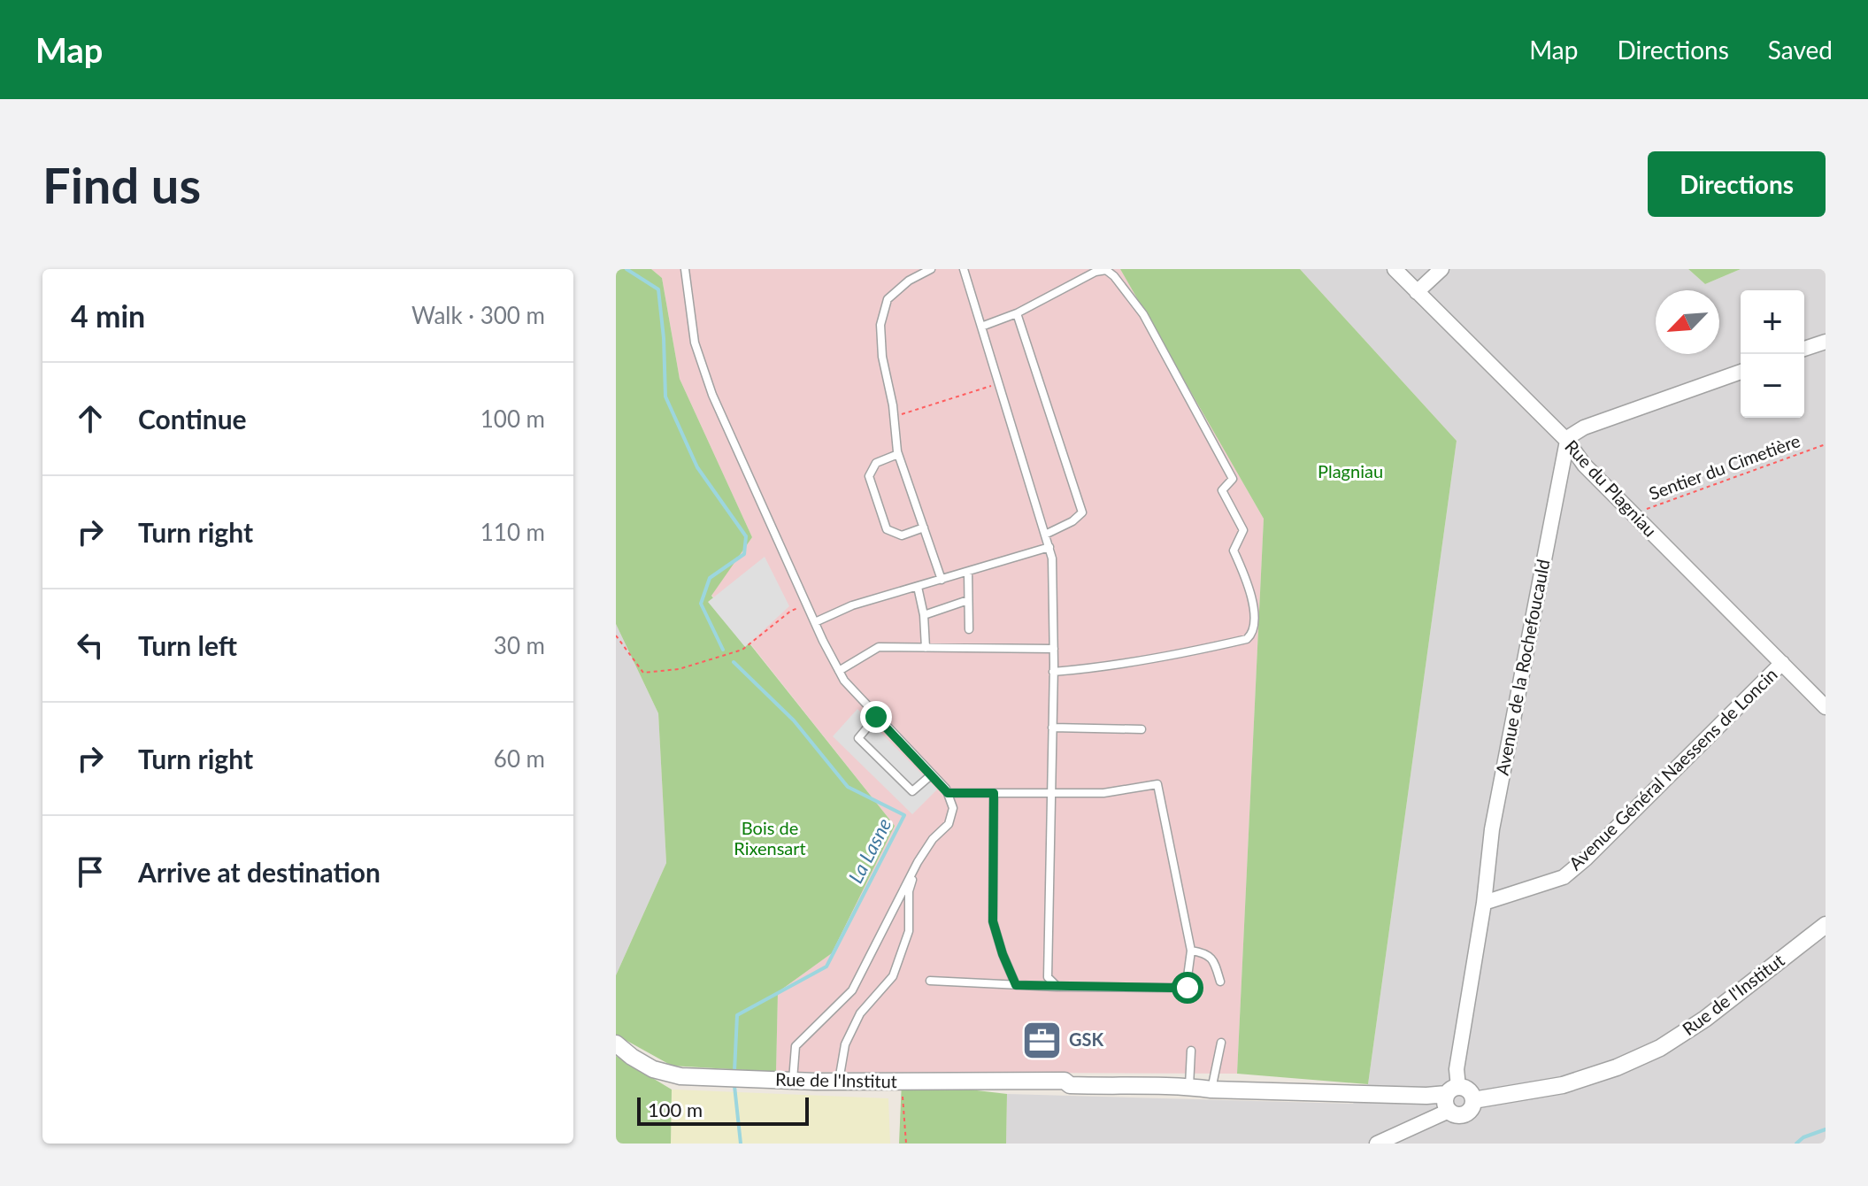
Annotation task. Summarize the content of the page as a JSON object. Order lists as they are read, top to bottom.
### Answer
{
  "streets": {
    "street": [
      "Rue du Plagniau",
      "Avenue de la Rochefoucauld",
      "Avenue Général Naessens de Loncin",
      "Rue de l'Institut"
    ],
    "path": ["Sentier du Cimetière"]
  },
  "crossings": [
    ["Sentier du Cimetière", "Rue du Plagniau"],
    ["Rue du Plagniau", "Avenue de la Rochefoucauld"],
    ["Rue du Plagniau", "Avenue Général Naessens de Loncin"],
    ["Avenue de la Rochefoucauld", "Avenue Général Naessens de Loncin"],
    ["Avenue de la Rochefoucauld", "Rue de l'Institut"]
  ],
  "water": ["La Lasne"],
  "parks": ["Plagniau", "Bois de Rixensart"],
  "places": {
    "office": ["GSK"]
  },
  "scale_bar": "100 m",
  "north": "bottom left",
  "page": {
    "header": "Map",
    "nav": ["Map", "Directions", "Saved"],
    "buttons": "Directions",
    "title": "Find us",
    "heading": ["4 min", "Walk · 300 m"],
    "map_buttons": ["+", "−"],
    "list": [
      ["Continue", "100 m"],
      ["Turn right", "110 m"],
      ["Turn left", "30 m"],
      ["Turn right", "60 m"],
      "Arrive at destination"
    ],
    "scale": "100 m"
  }
}
